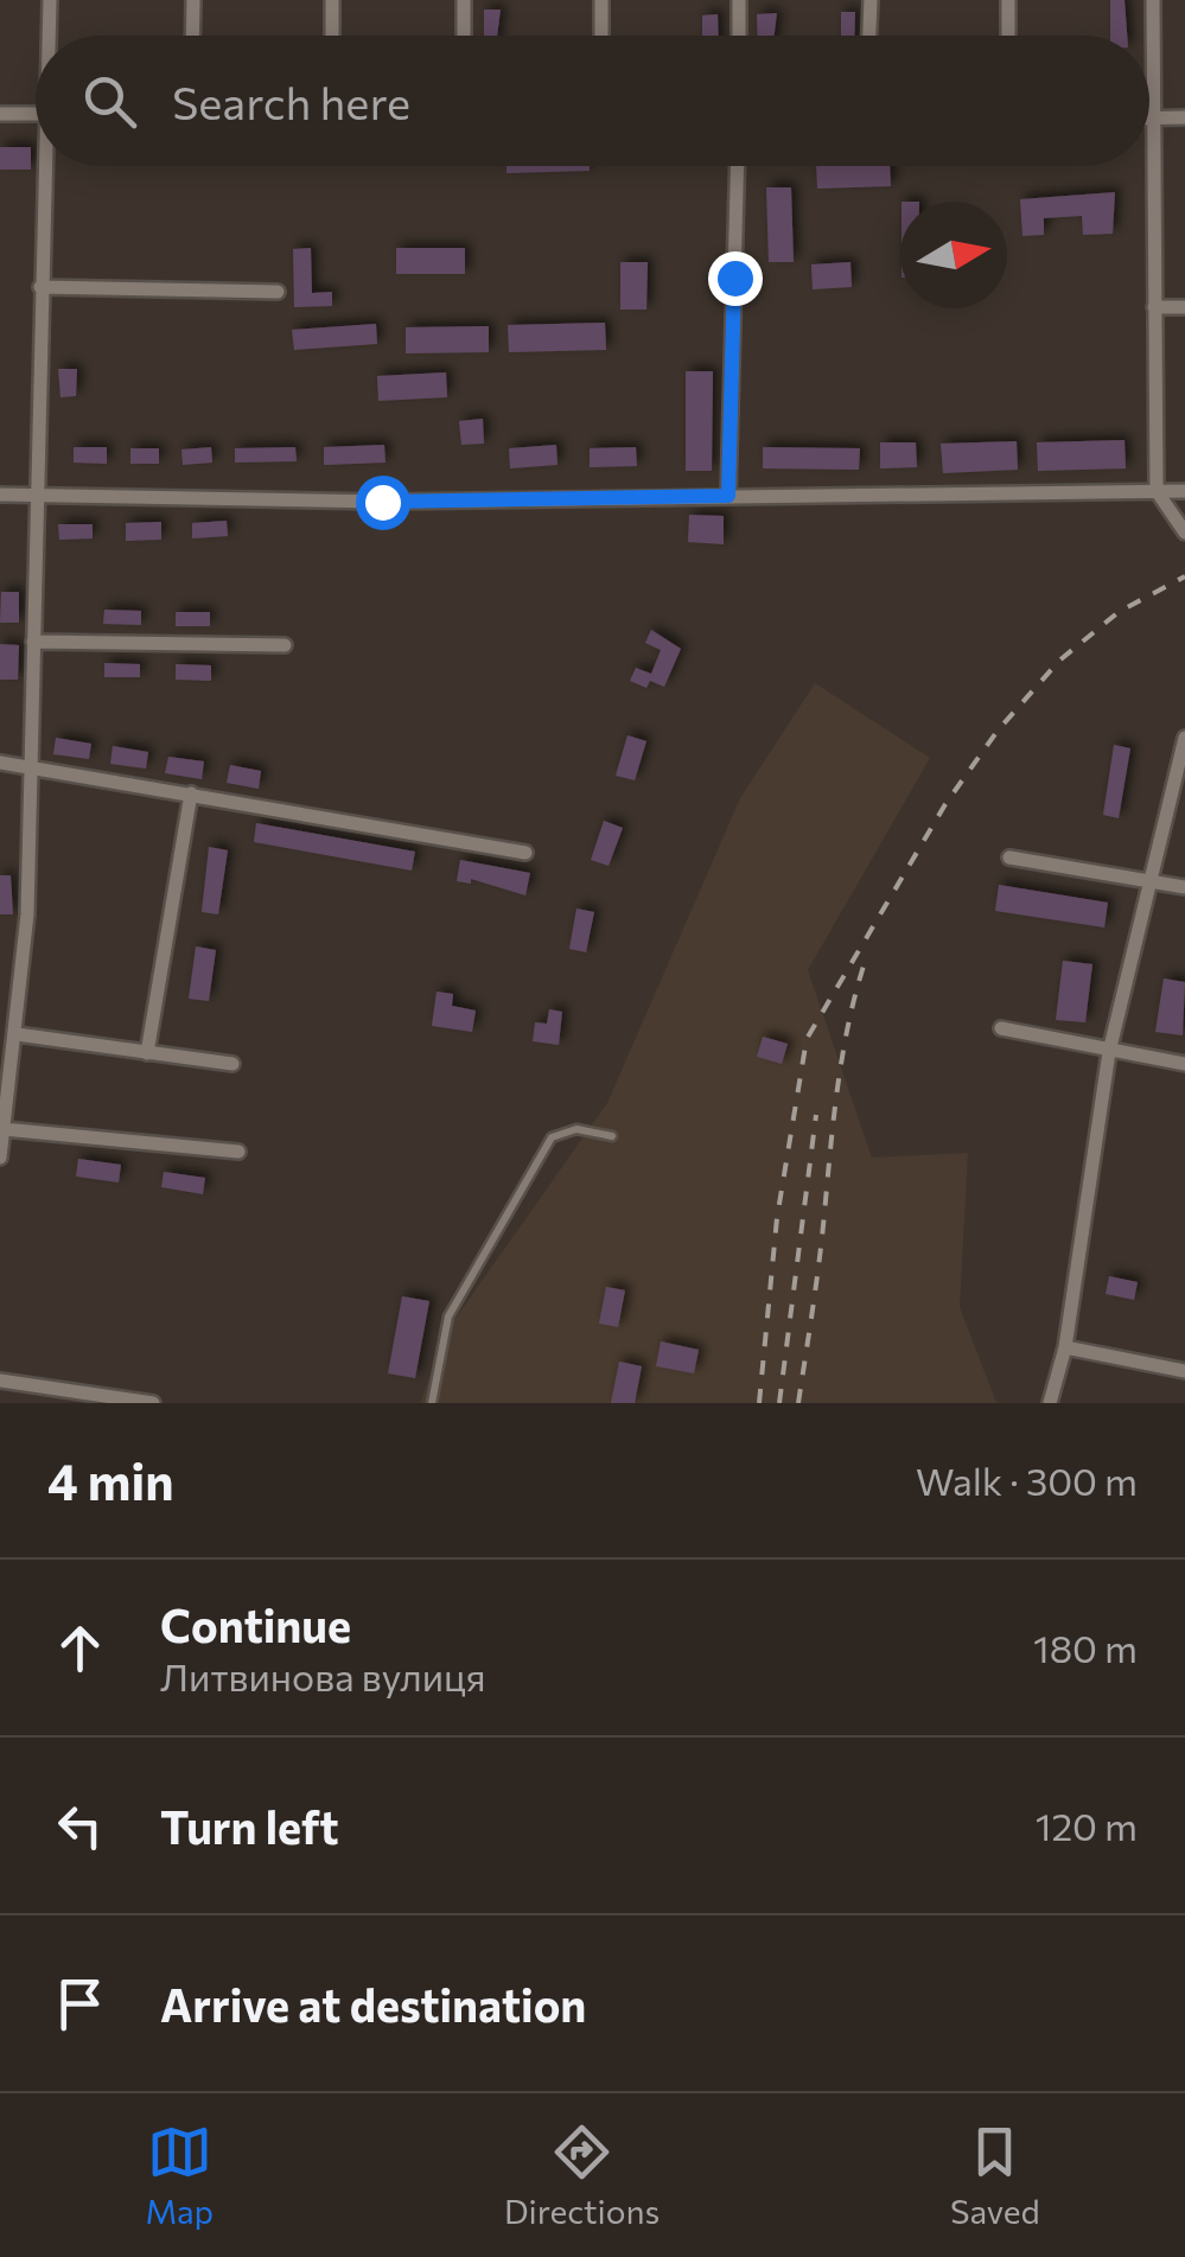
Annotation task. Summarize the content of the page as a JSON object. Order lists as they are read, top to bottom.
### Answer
{
  "north": "right",
  "page": {
    "search": "Search here",
    "heading": ["4 min", "Walk · 300 m"],
    "list": [
      ["Continue", "Литвинова вулиця", "180 m"],
      ["Turn left", "120 m"],
      "Arrive at destination"
    ],
    "nav": ["Map", "Directions", "Saved"]
  }
}
